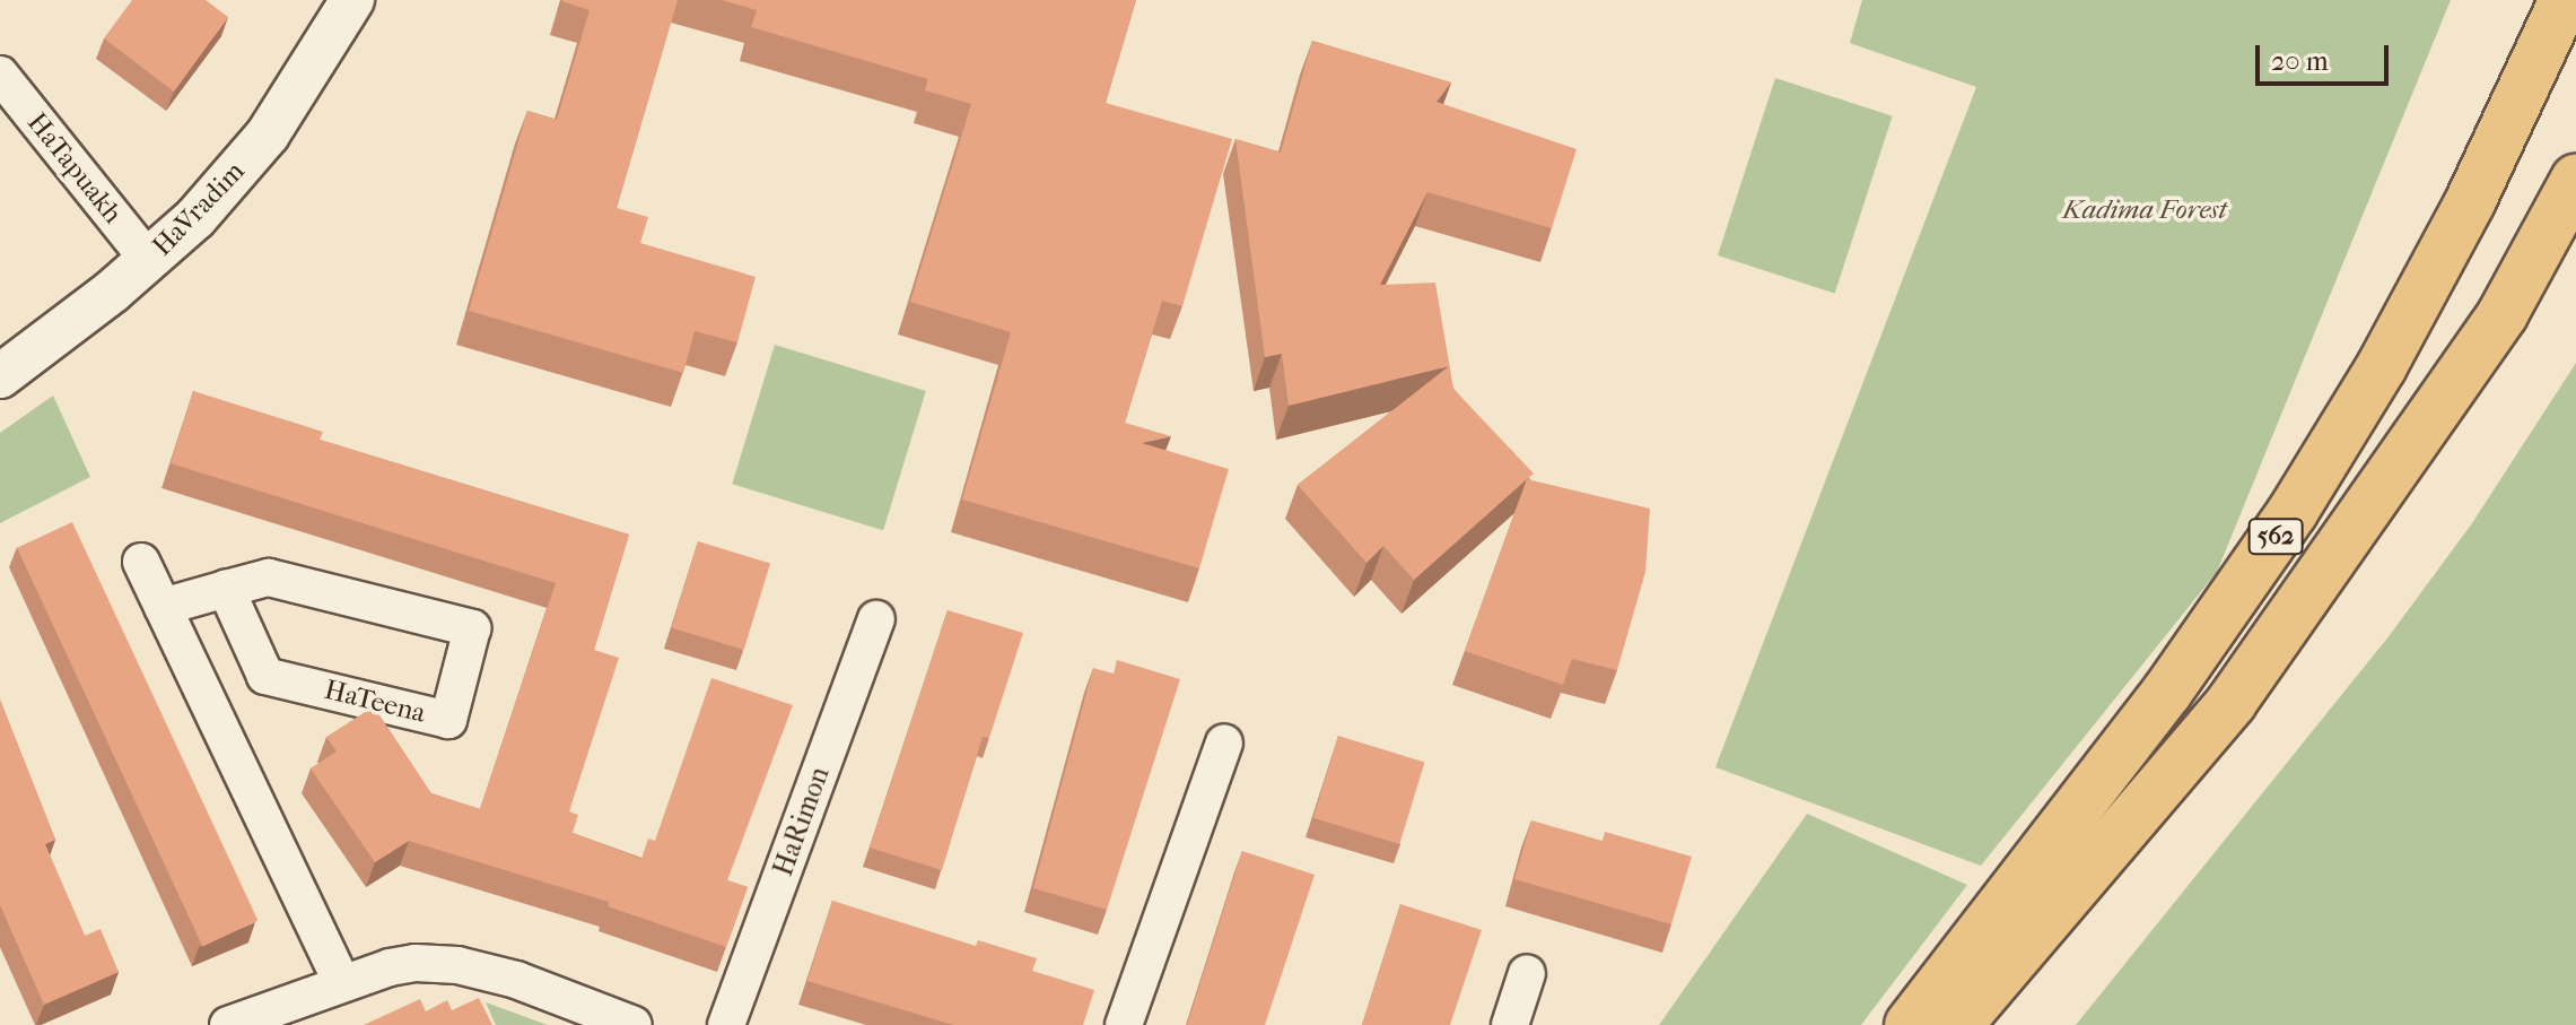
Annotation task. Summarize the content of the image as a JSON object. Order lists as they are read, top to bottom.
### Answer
{
  "streets": {
    "main road": ["562"],
    "street": [
      "HaTapuakh",
      "HaVradim",
      "HaTeena",
      "HaRimon"
    ]
  },
  "crossings": [
    ["HaTapuakh", "HaVradim"]
  ],
  "parks": ["Kadima Forest"],
  "scale_bar": "20 m"
}
